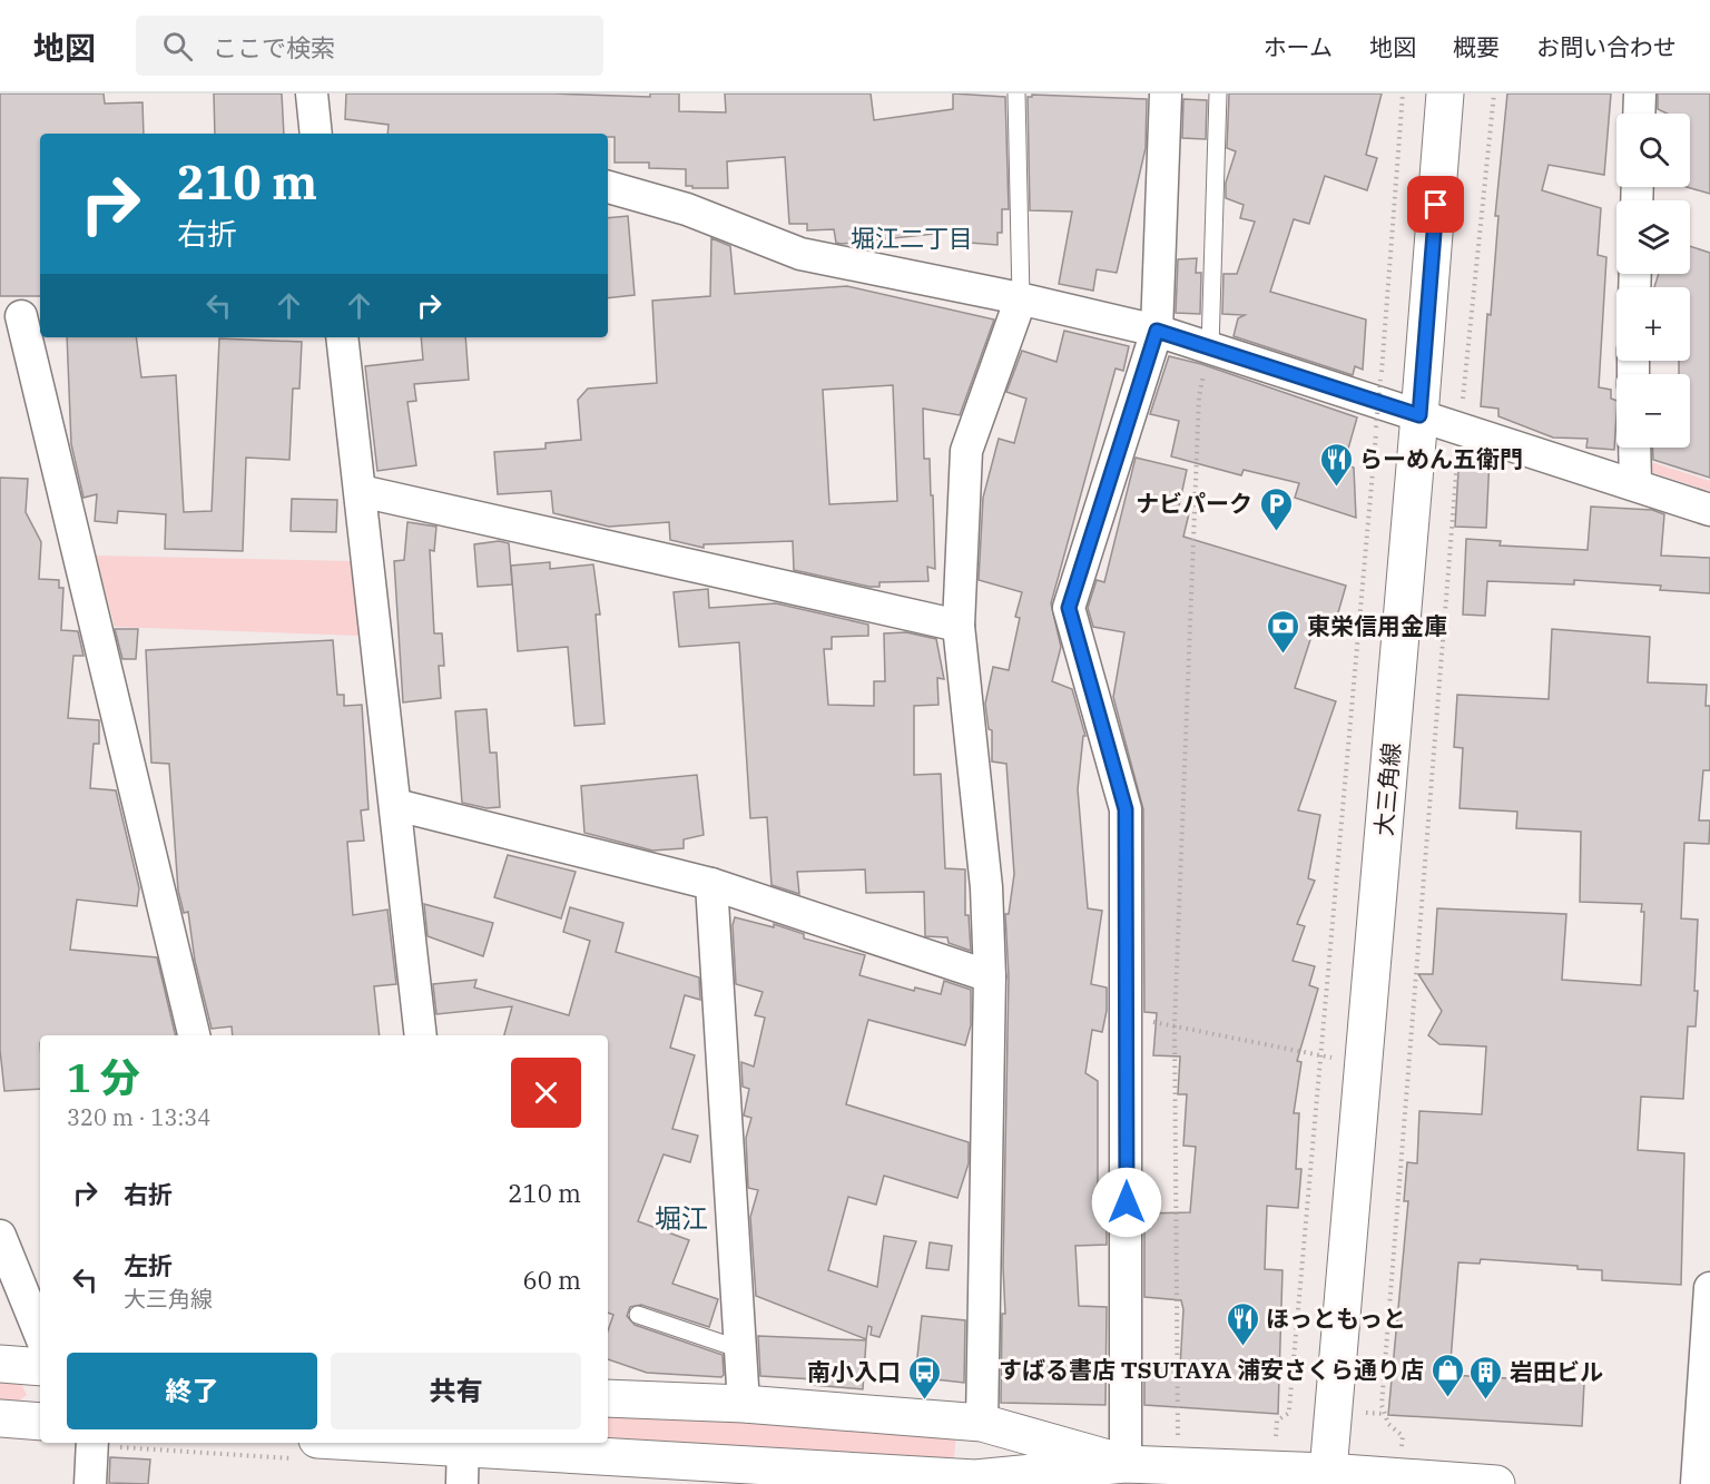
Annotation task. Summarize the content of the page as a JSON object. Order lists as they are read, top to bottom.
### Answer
{
  "streets": {
    "street": ["大三角線"]
  },
  "districts": ["堀江二丁目", "堀江"],
  "places": {
    "restaurant": ["らーめん五衛門", "ほっともっと"],
    "parking": ["ナビパーク"],
    "bank": ["東栄信用金庫"],
    "shop": ["すばる書店 TSUTAYA 浦安さくら通り店"],
    "bus stop": ["南小入口"],
    "building": ["岩田ビル"]
  },
  "page": {
    "header": "地図",
    "search": "ここで検索",
    "nav": [
      "ホーム",
      "地図",
      "概要",
      "お問い合わせ"
    ],
    "map_buttons": ["+", "−"],
    "turn": ["210 m", "右折"],
    "heading": ["1 分", "320 m · 13:34"],
    "list": [
      {
        "name": "右折",
        "value": "210 m"
      },
      {
        "name": "左折",
        "note": "大三角線",
        "value": "60 m"
      }
    ],
    "buttons": ["終了", "共有"]
  }
}
